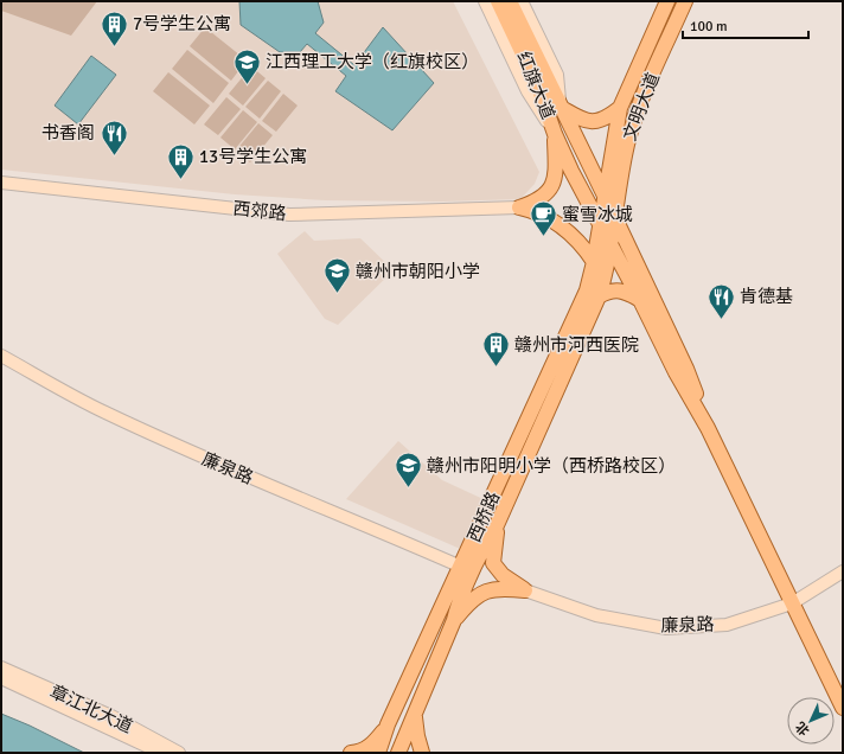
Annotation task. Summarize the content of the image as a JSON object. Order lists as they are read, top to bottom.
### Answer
{
  "streets": {
    "main road": ["红旗大道", "文明大道", "西桥路"],
    "street": ["西郊路", "廉泉路", "章江北大道"]
  },
  "crossings": [
    ["红旗大道", "文明大道"],
    ["红旗大道", "西桥路"],
    ["文明大道", "西桥路"],
    ["廉泉路", "西桥路"]
  ],
  "places": {
    "building": ["7号学生公寓", "13号学生公寓", "赣州市河西医院"],
    "school or university": ["江西理工大学（红旗校区）", "赣州市朝阳小学", "赣州市阳明小学（西桥路校区）"],
    "restaurant": ["书香阁", "肯德基"],
    "cafe": ["蜜雪冰城"]
  },
  "scale_bar": "100 m",
  "north": "bottom left"
}
